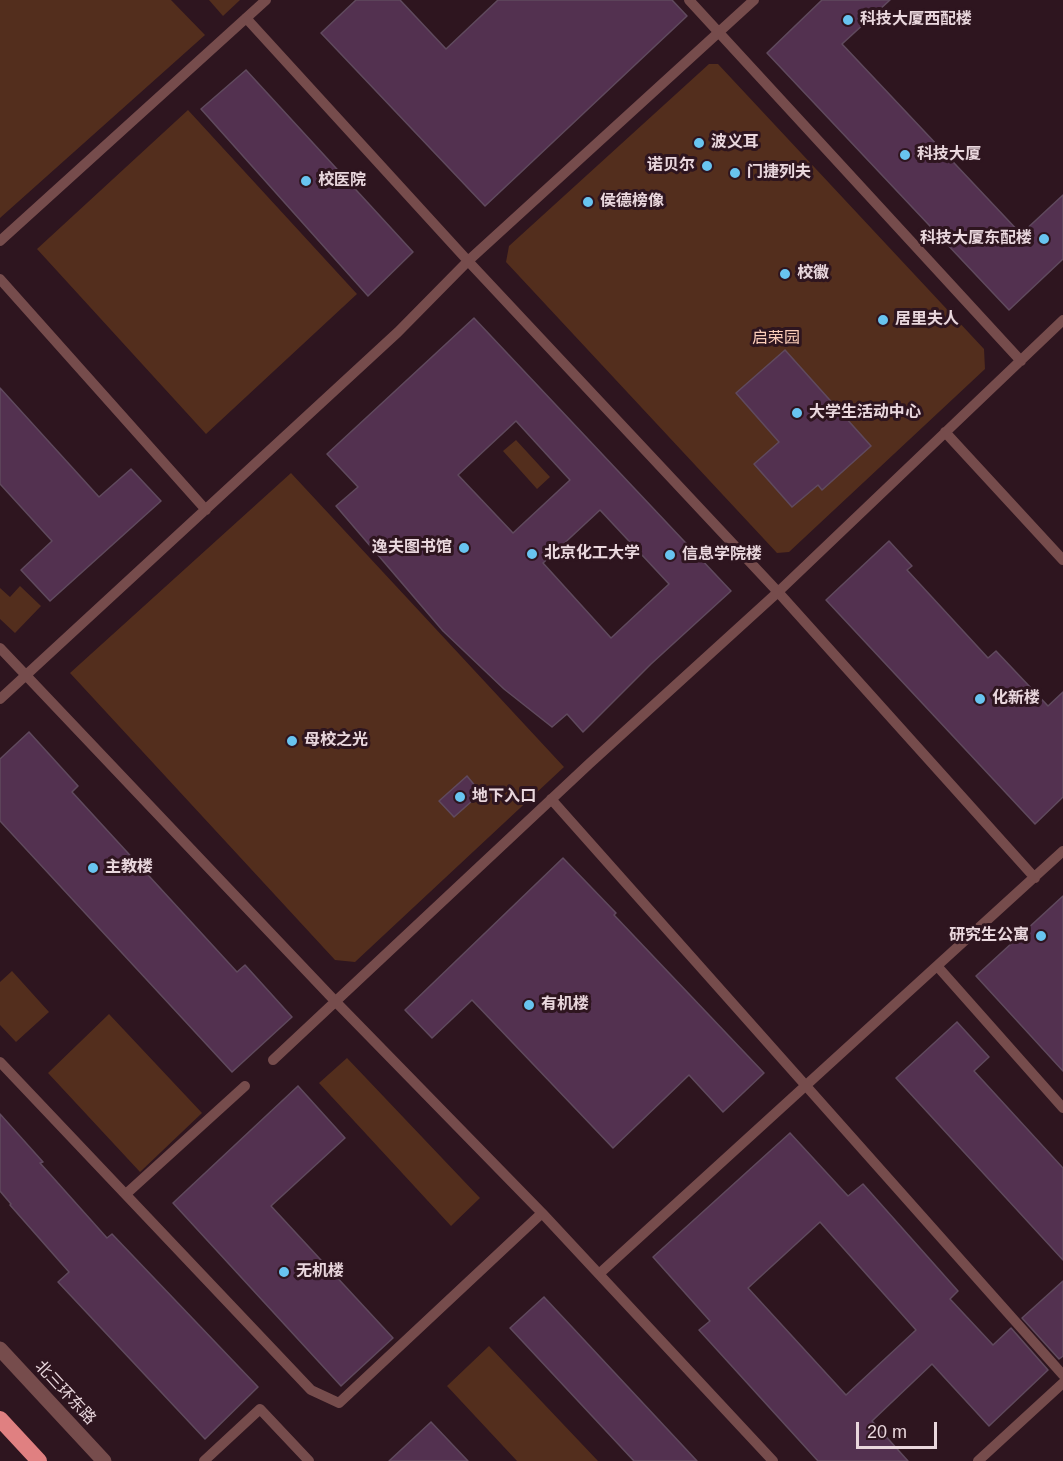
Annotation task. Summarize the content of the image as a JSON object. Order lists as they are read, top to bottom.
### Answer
{
  "streets": {
    "street": ["北三环东路"]
  },
  "parks": ["启荣园"],
  "places": [
    "科技大厦西配楼",
    "波义耳",
    "科技大厦",
    "诺贝尔",
    "门捷列夫",
    "校医院",
    "侯德榜像",
    "科技大厦东配楼",
    "校徽",
    "居里夫人",
    "大学生活动中心",
    "逸夫图书馆",
    "北京化工大学",
    "信息学院楼",
    "化新楼",
    "母校之光",
    "地下入口",
    "主教楼",
    "研究生公寓",
    "有机楼",
    "无机楼"
  ],
  "scale_bar": "20 m"
}
